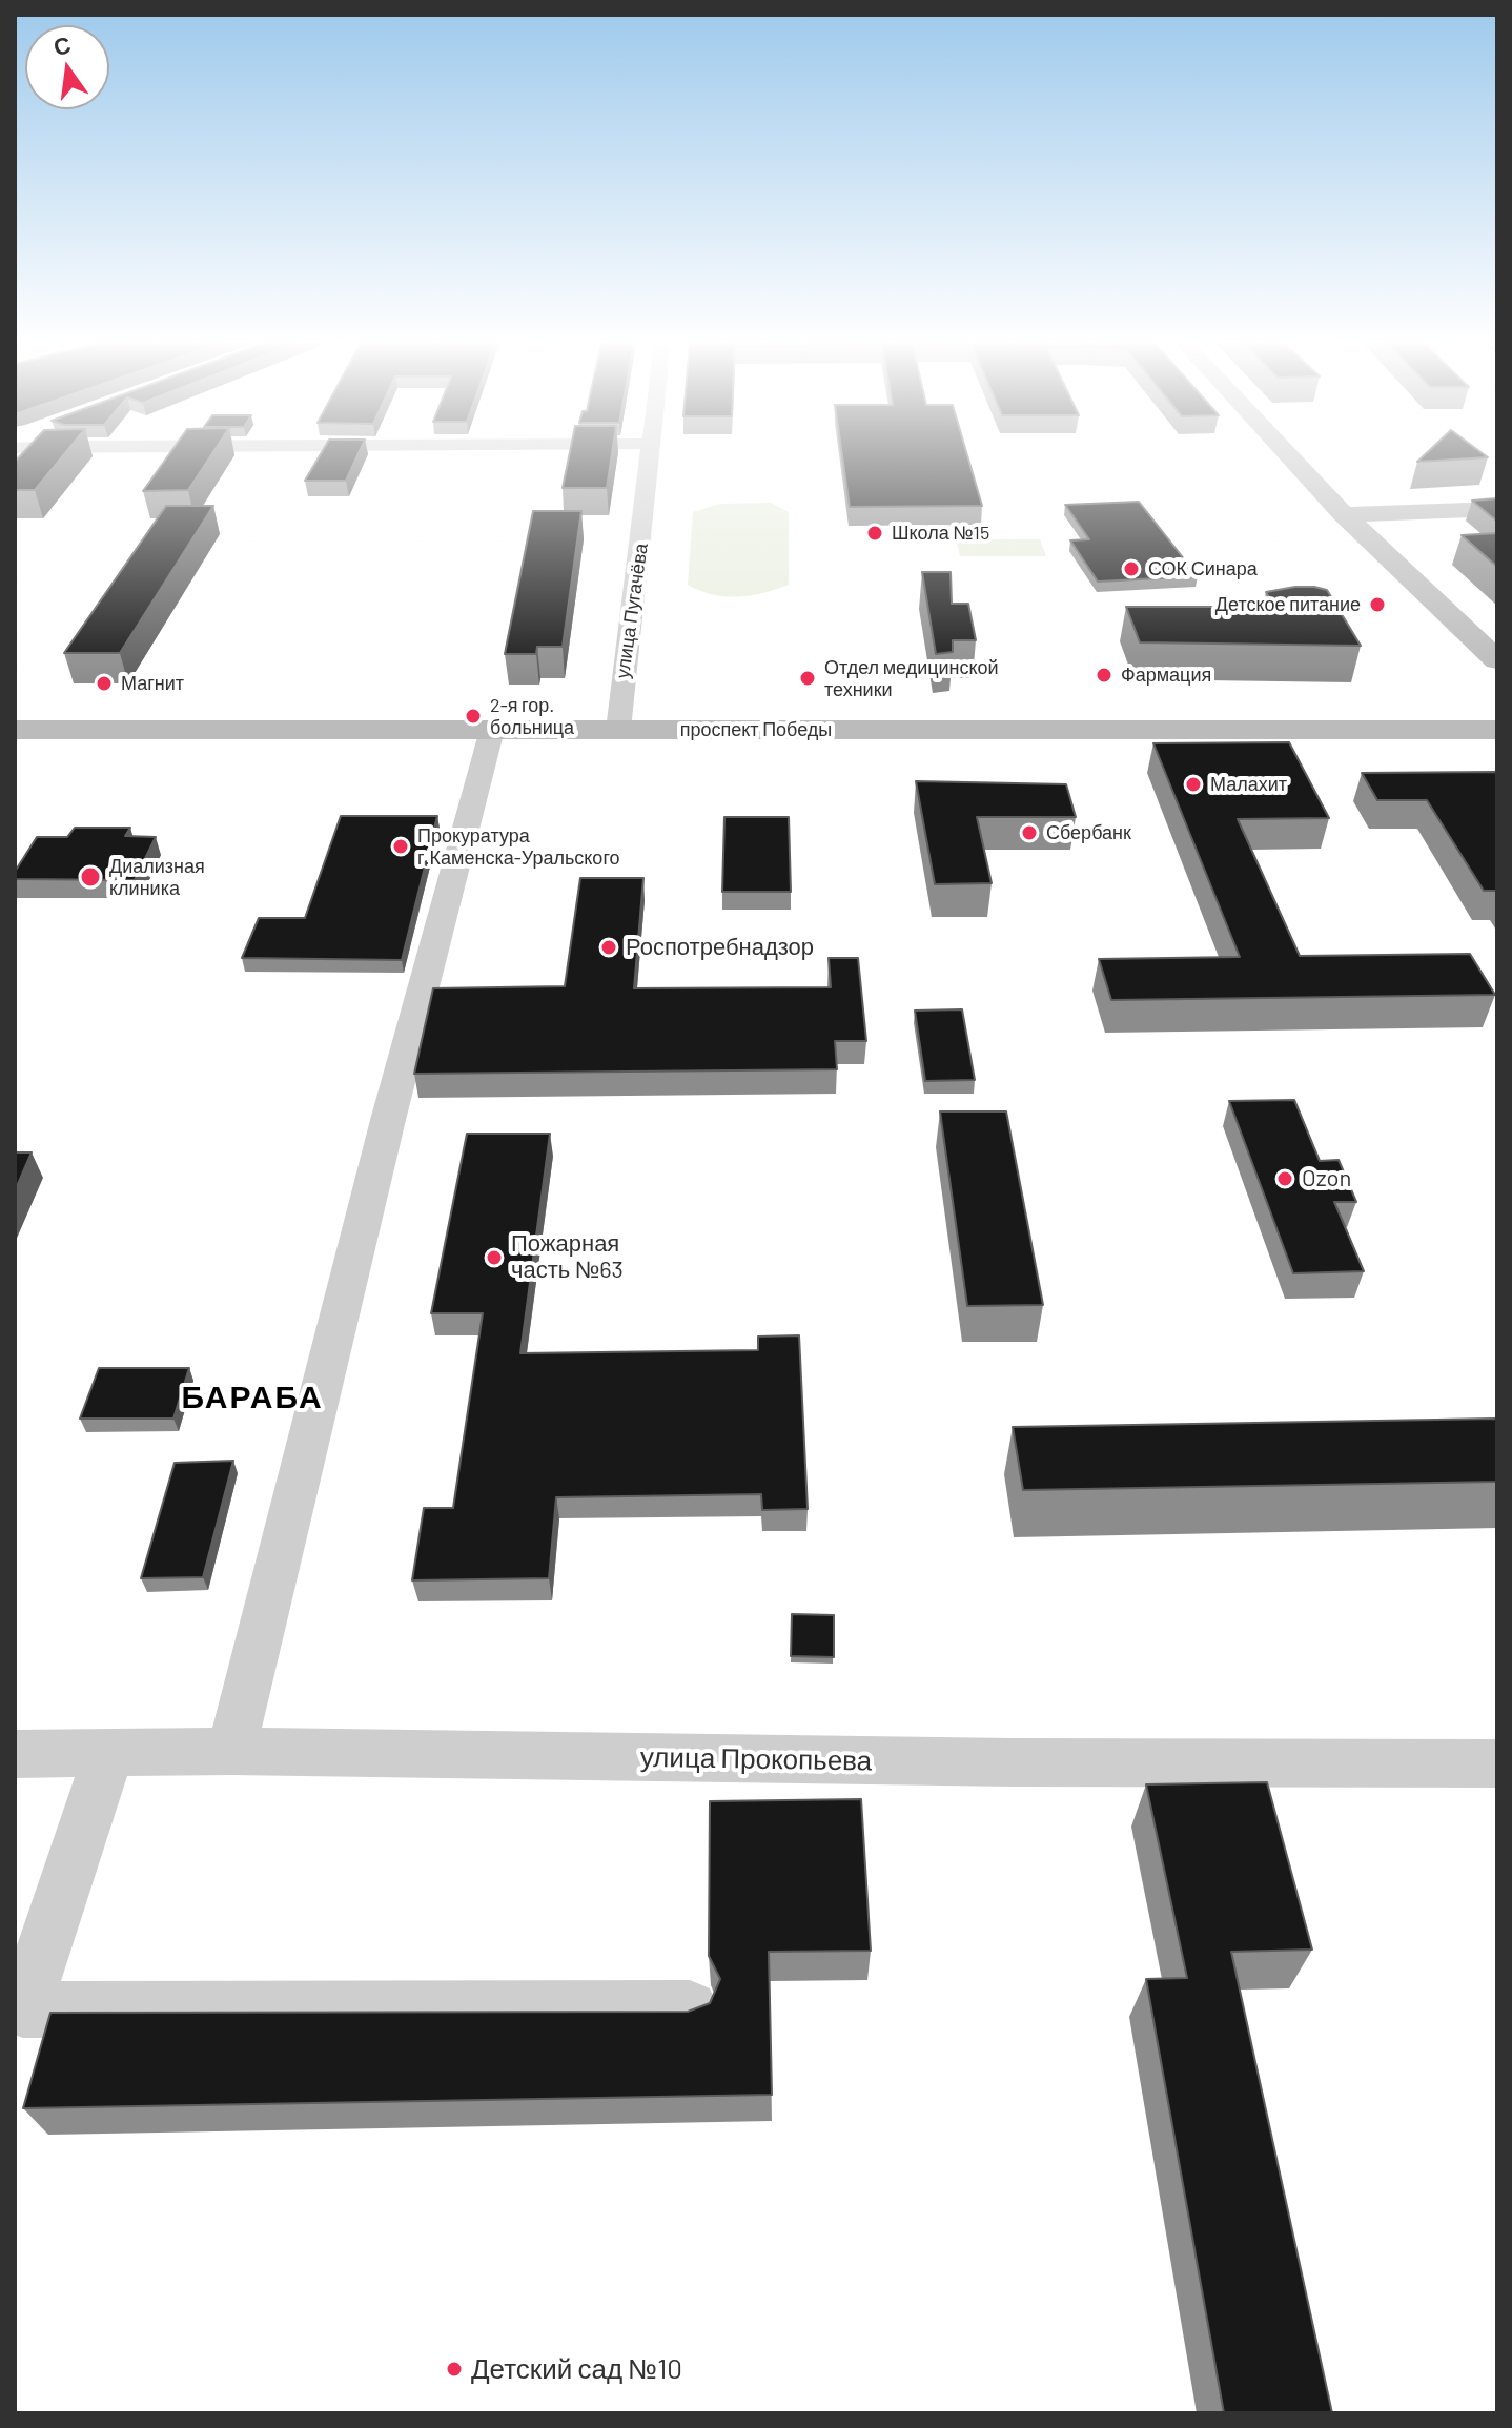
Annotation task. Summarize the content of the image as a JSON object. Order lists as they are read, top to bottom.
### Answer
{
  "streets": {
    "street": ["улица Пугачёва", "проспект Победы", "улица Прокопьева"]
  },
  "crossings": [
    ["улица Пугачёва", "проспект Победы"]
  ],
  "districts": ["БАРАБА"],
  "places": [
    "Школа №15",
    "СОК Синара",
    "Детское питание",
    "Фармация",
    "Отдел медицинской техники",
    "Магнит",
    "2-я гор. больница",
    "Малахит",
    "Сбербанк",
    "Прокуратура г.Каменска-Уральского",
    "Диализная клиника",
    "Роспотребнадзор",
    "Ozon",
    "Пожарная часть №63",
    "Детский сад №10"
  ],
  "north": "top"
}
